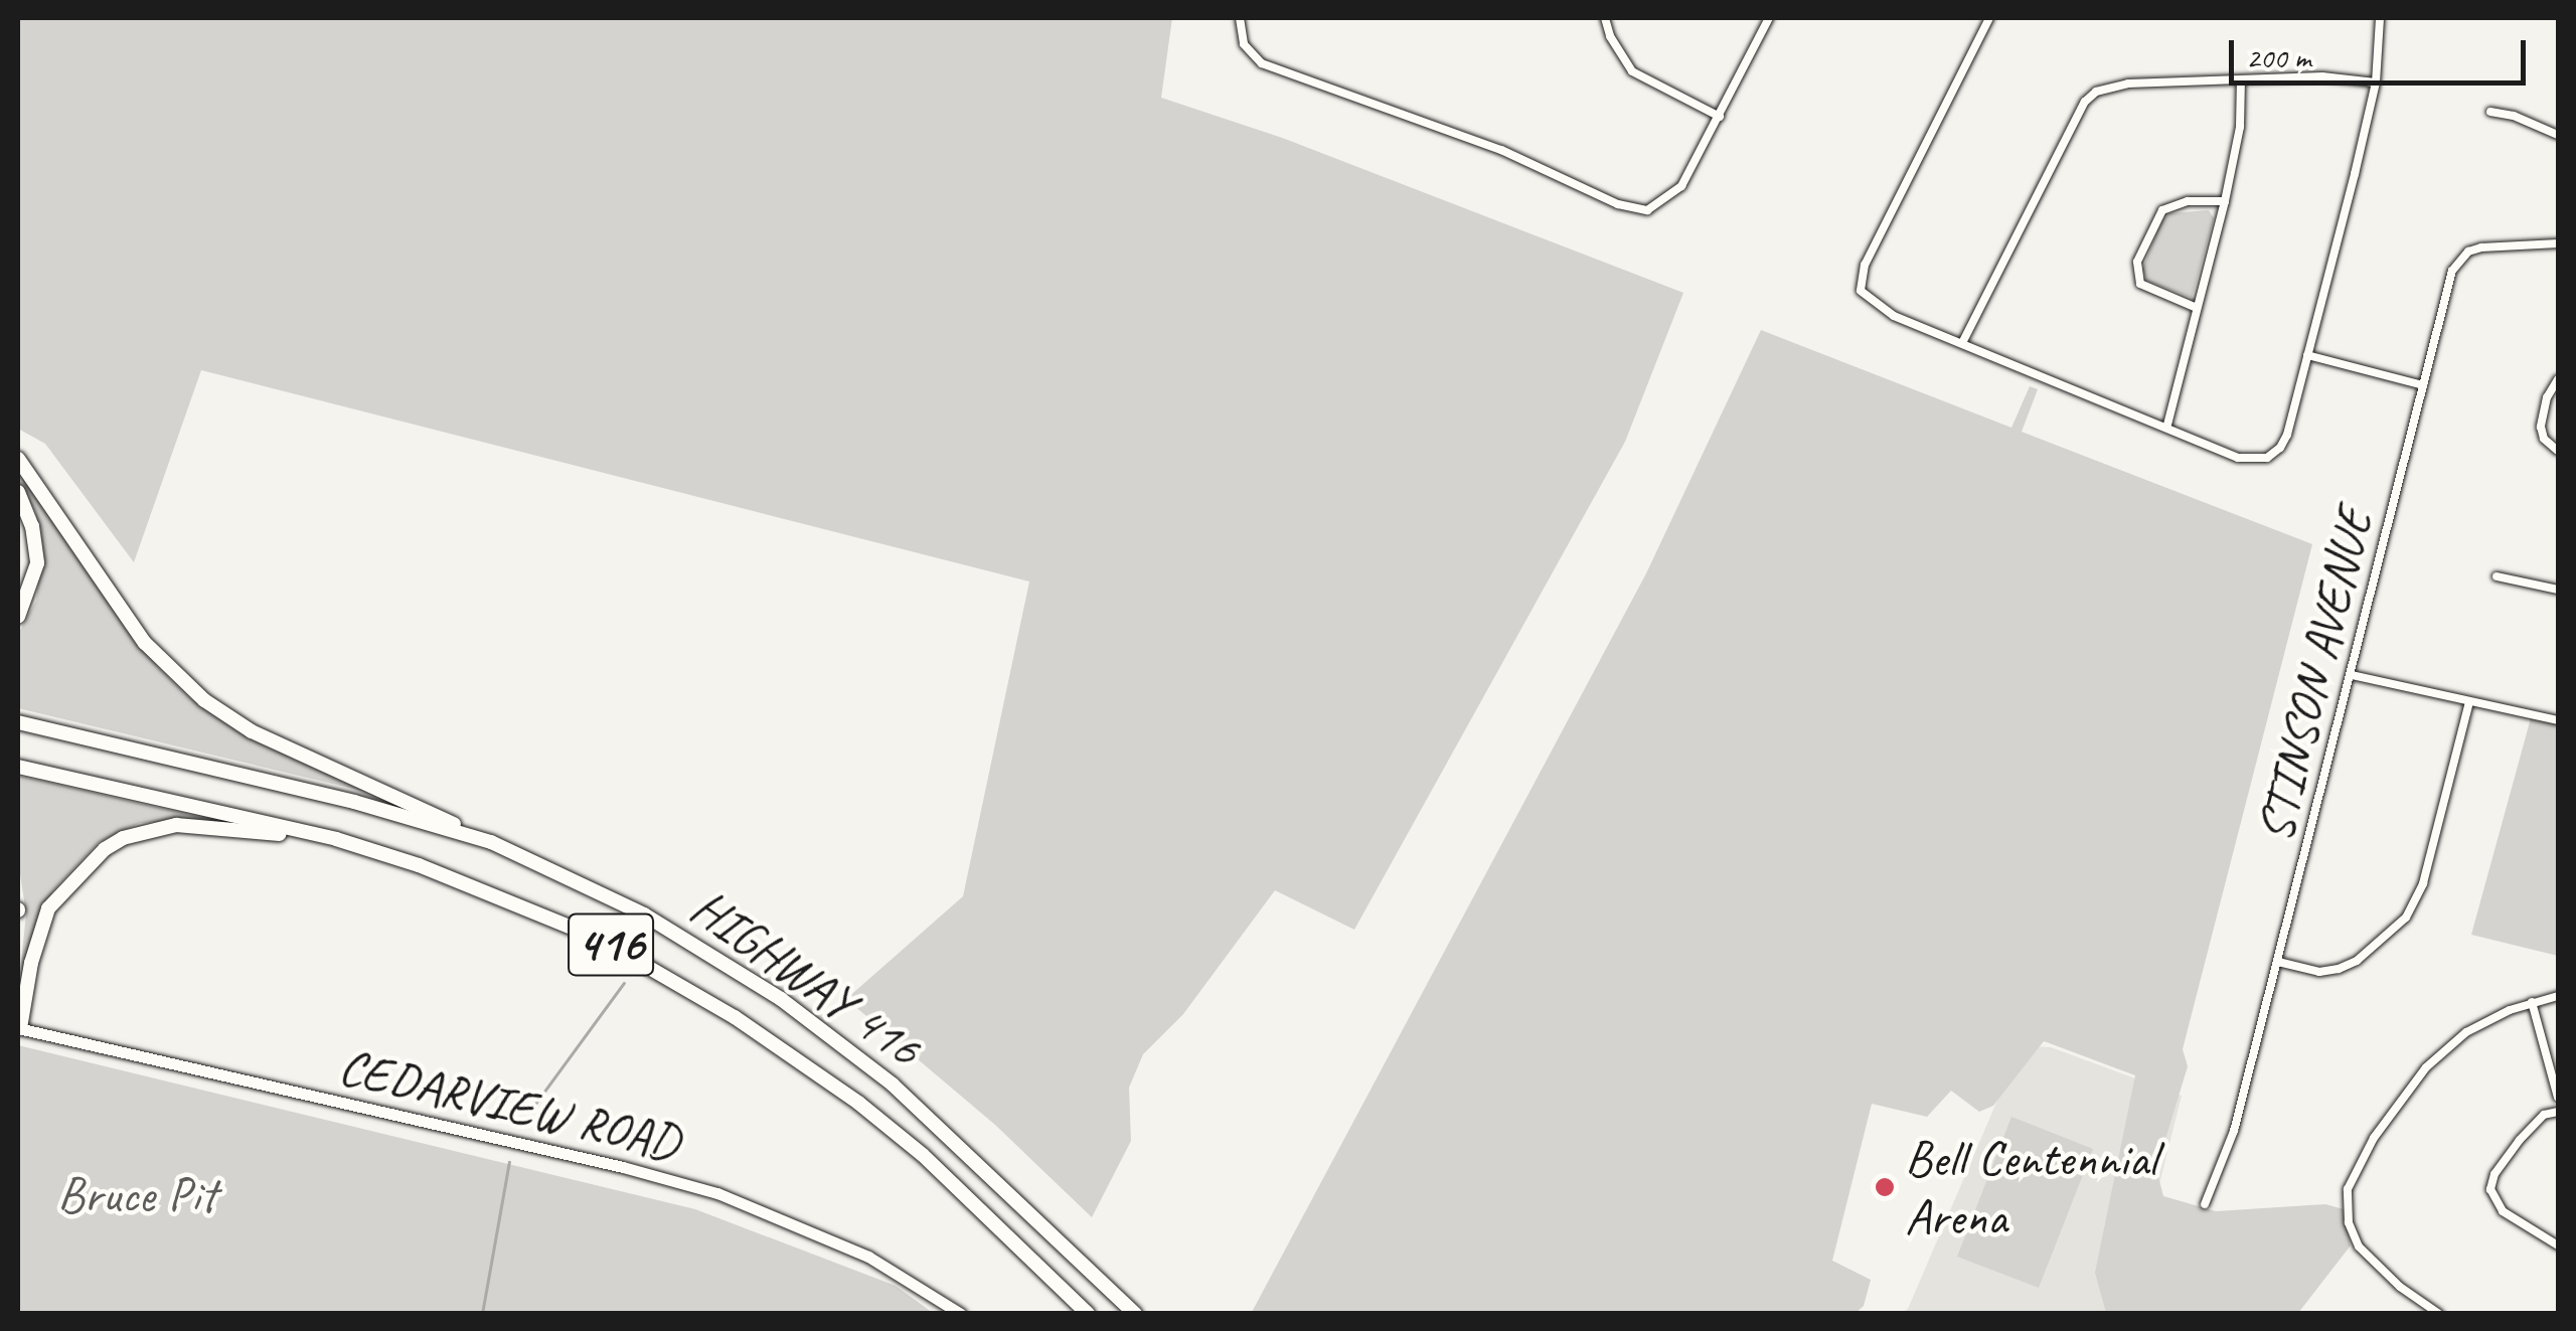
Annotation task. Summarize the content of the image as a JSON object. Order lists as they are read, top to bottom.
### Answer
{
  "streets": {
    "highway": ["416", "HIGHWAY 416"],
    "main road": ["CEDARVIEW ROAD"],
    "street": ["STINSON AVENUE"]
  },
  "parks": ["Bruce Pit"],
  "places": ["Bell Centennial Arena"],
  "scale_bar": "200 m"
}
